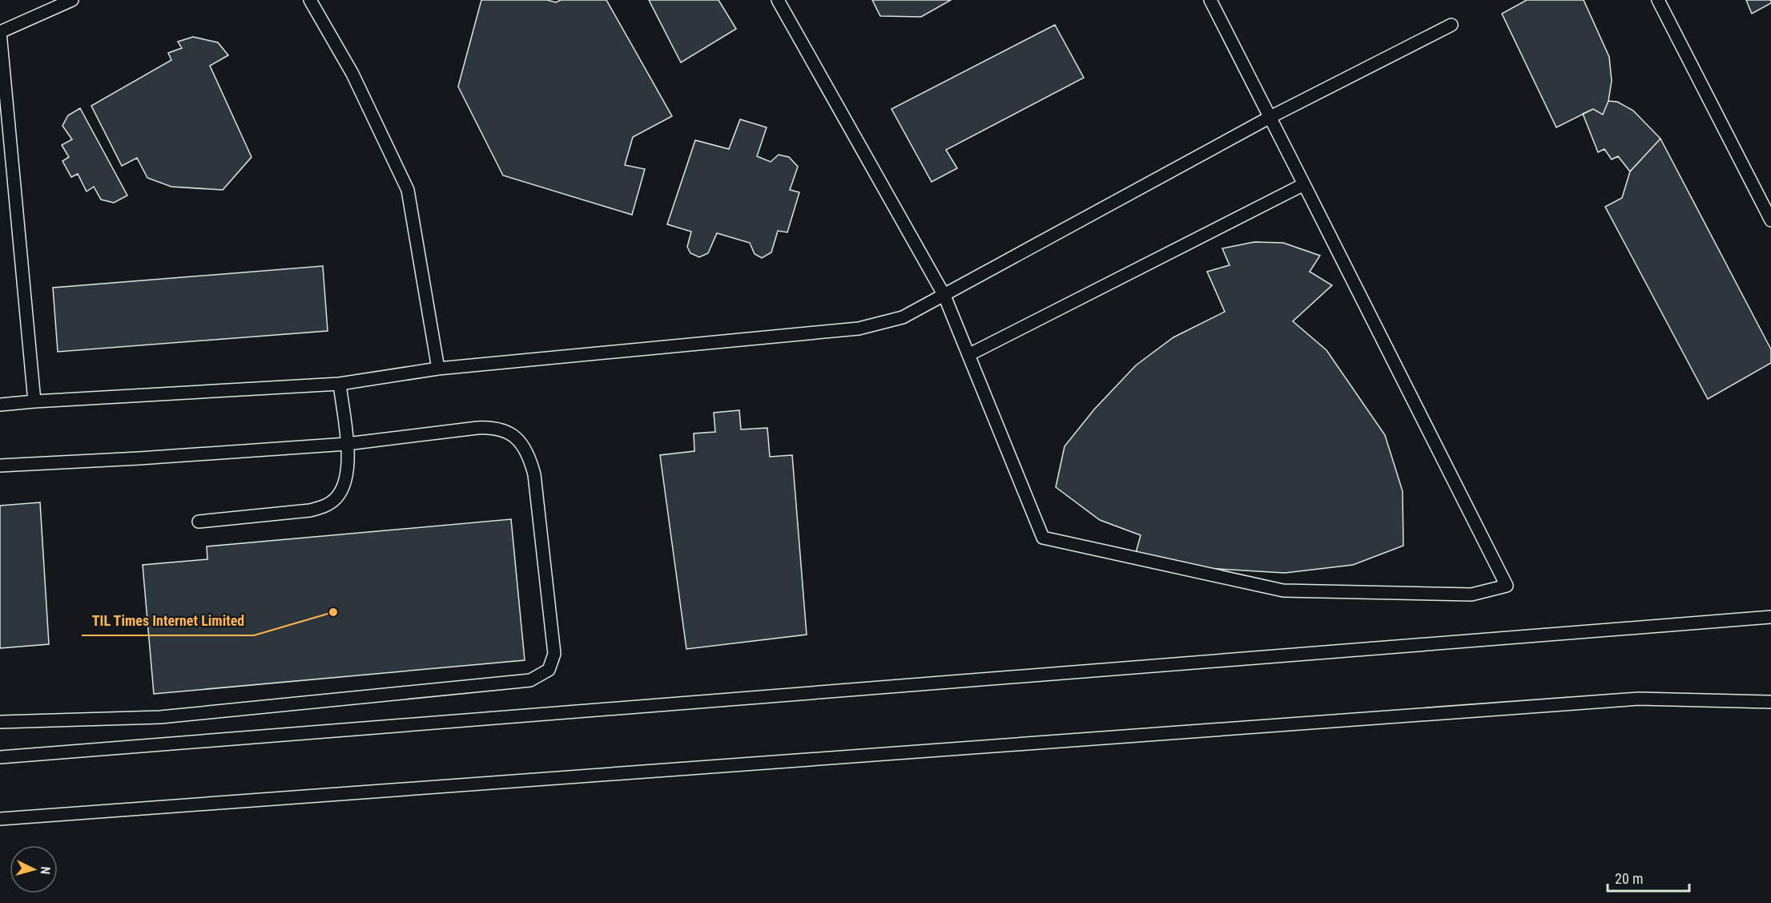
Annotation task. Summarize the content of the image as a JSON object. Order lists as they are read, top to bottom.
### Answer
{
  "places": ["TIL Times Internet Limited"],
  "scale_bar": "20 m",
  "north": "right"
}
